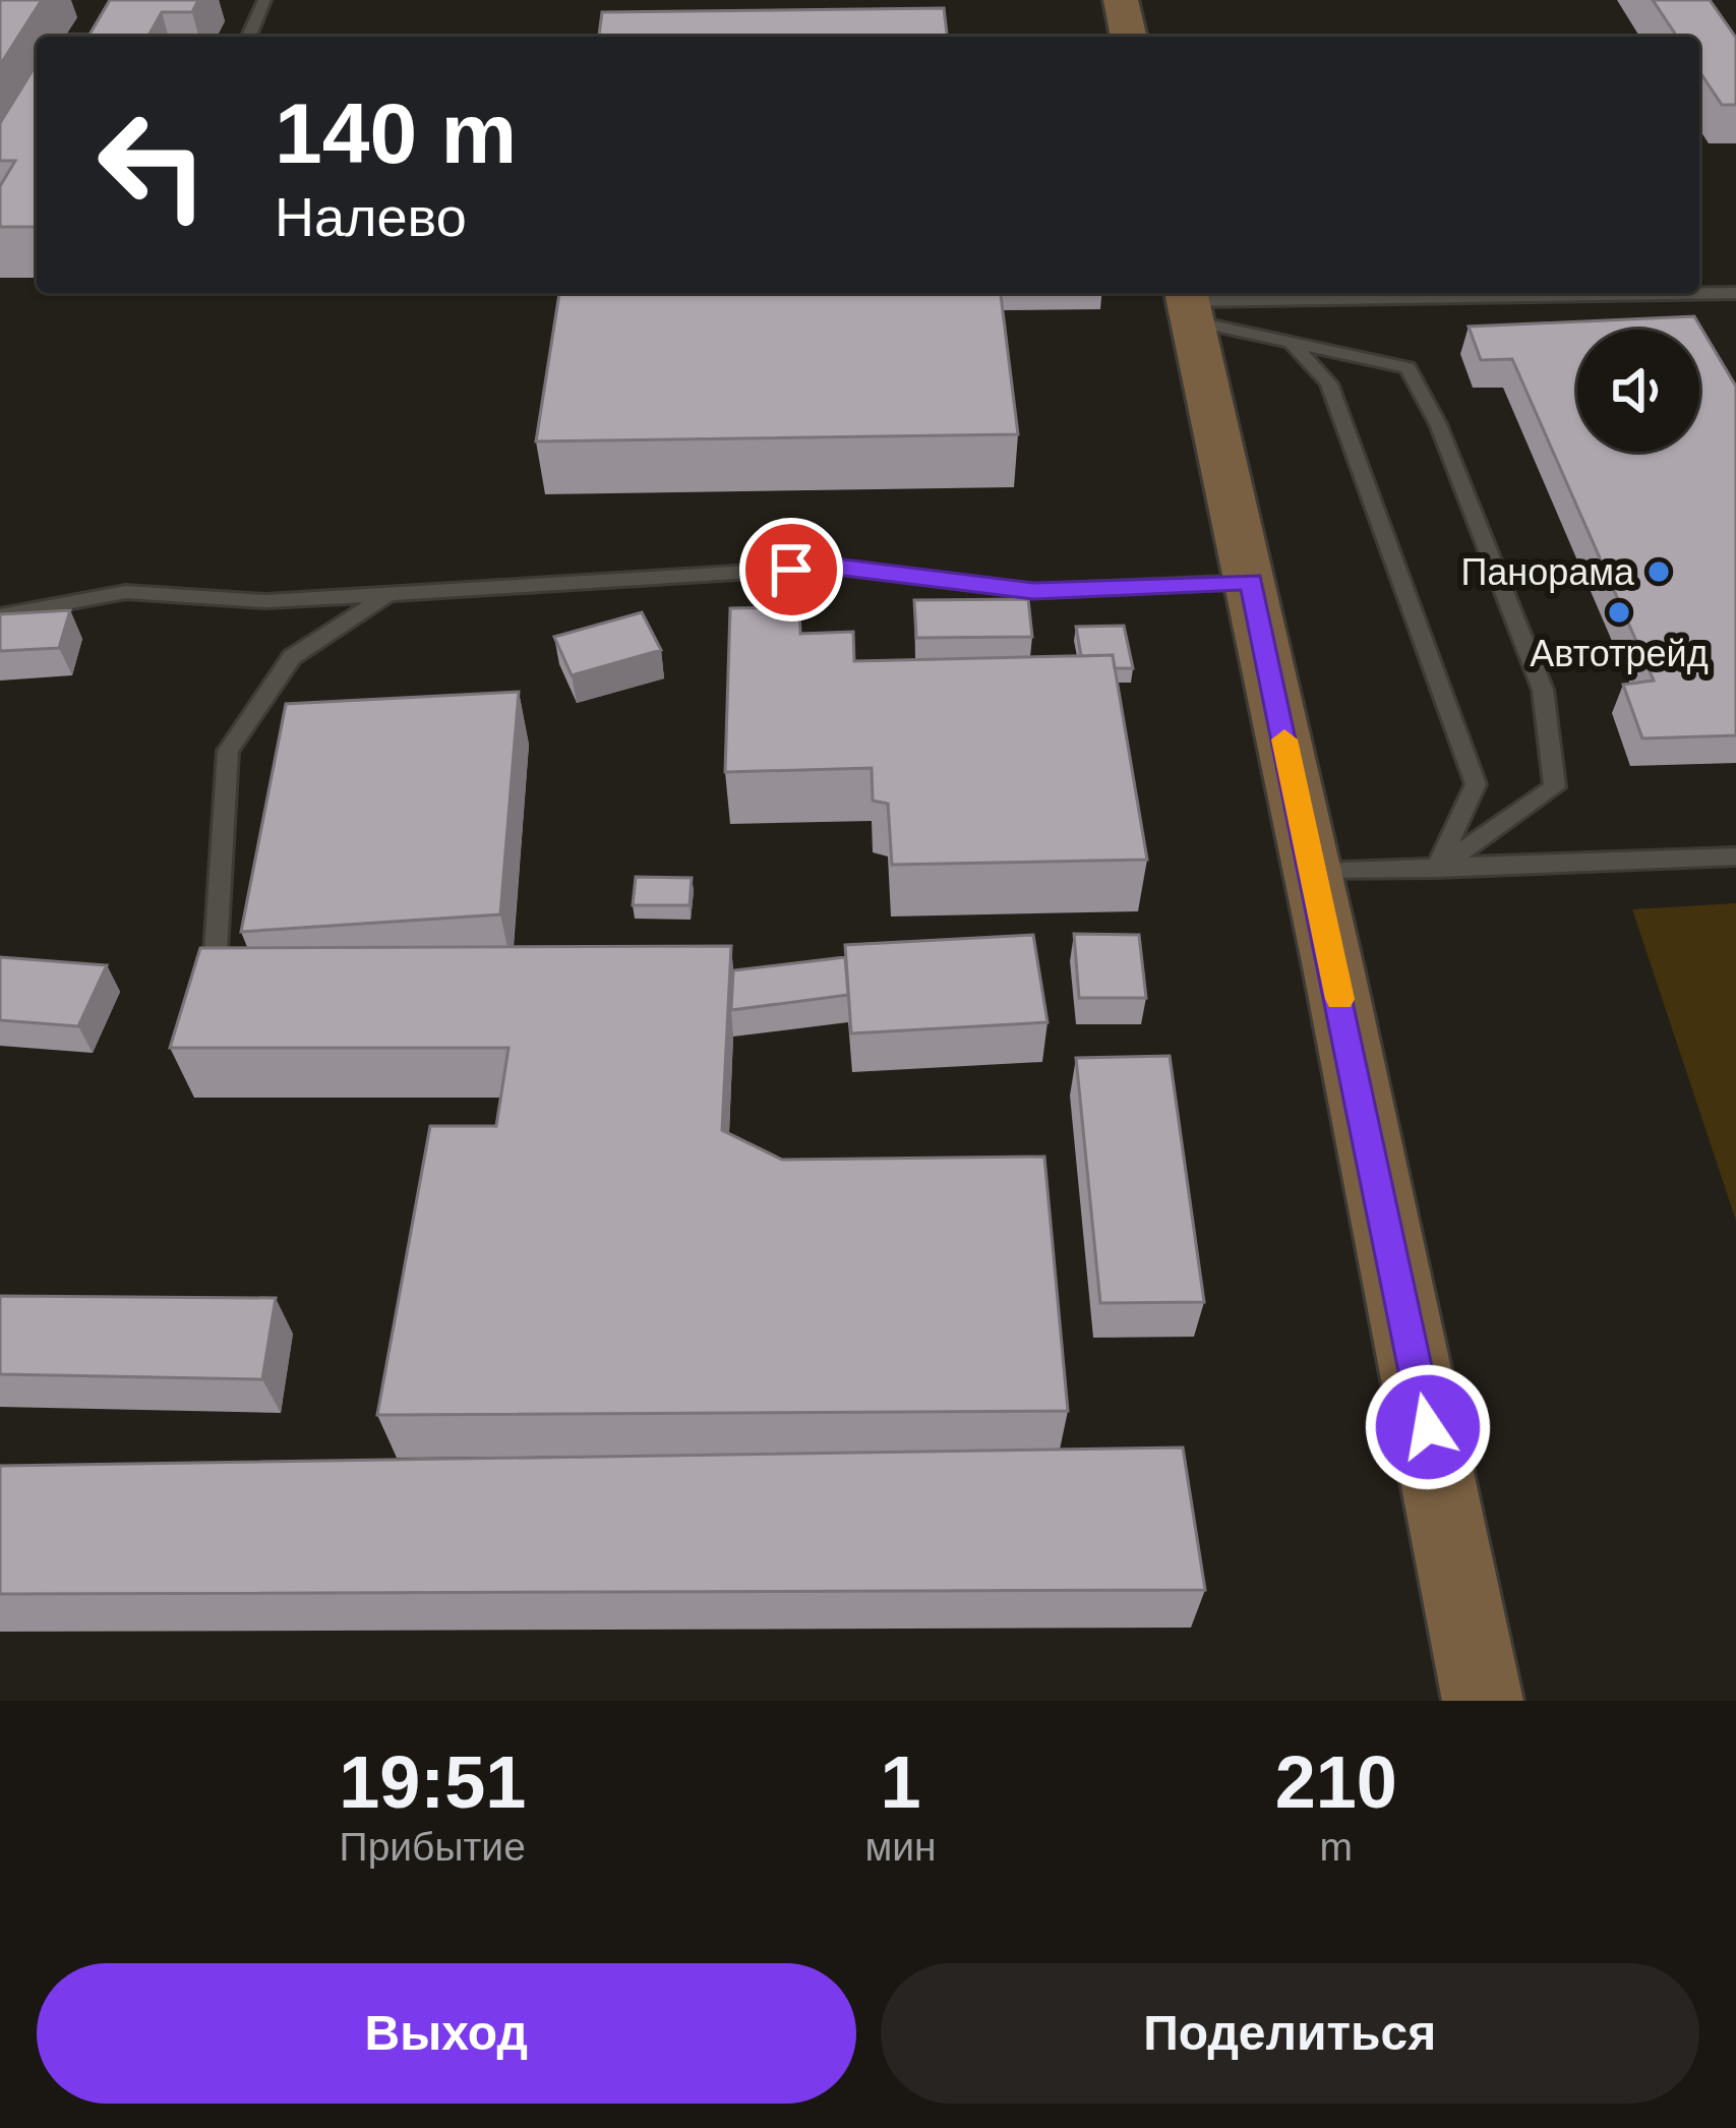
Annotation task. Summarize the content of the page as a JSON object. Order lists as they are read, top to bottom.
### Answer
{
  "places": ["Панорама", "Автотрейд"],
  "page": {
    "turn": ["140 m", "Налево"],
    "eta": [
      "19:51",
      "Прибытие",
      "1",
      "мин",
      "210",
      "m"
    ],
    "buttons": ["Выход", "Поделиться"]
  }
}
